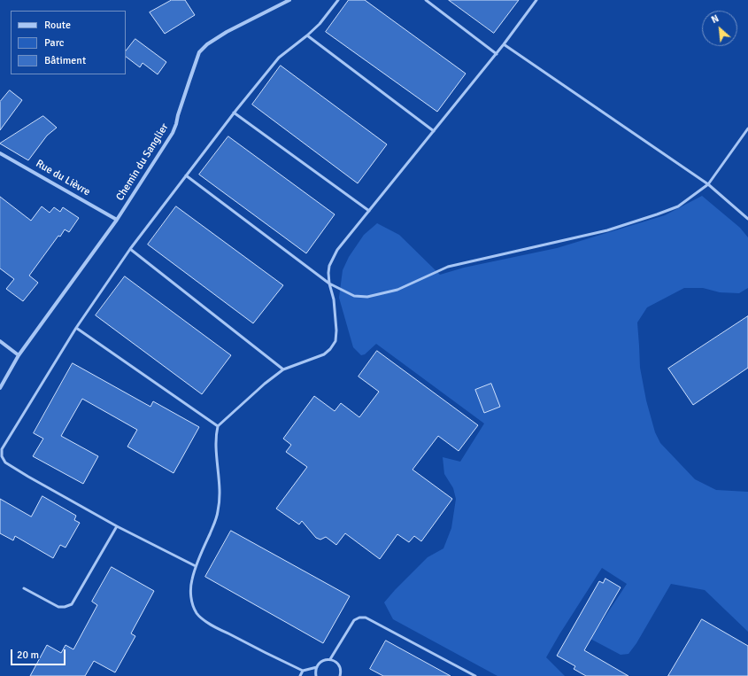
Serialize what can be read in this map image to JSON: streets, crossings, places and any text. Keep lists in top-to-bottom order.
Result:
{
  "streets": {
    "street": ["Chemin du Sanglier", "Rue du Lièvre"]
  },
  "crossings": [
    ["Chemin du Sanglier", "Rue du Lièvre"]
  ],
  "legend": ["Route", "Parc", "Bâtiment"],
  "scale_bar": "20 m",
  "north": "top left"
}
